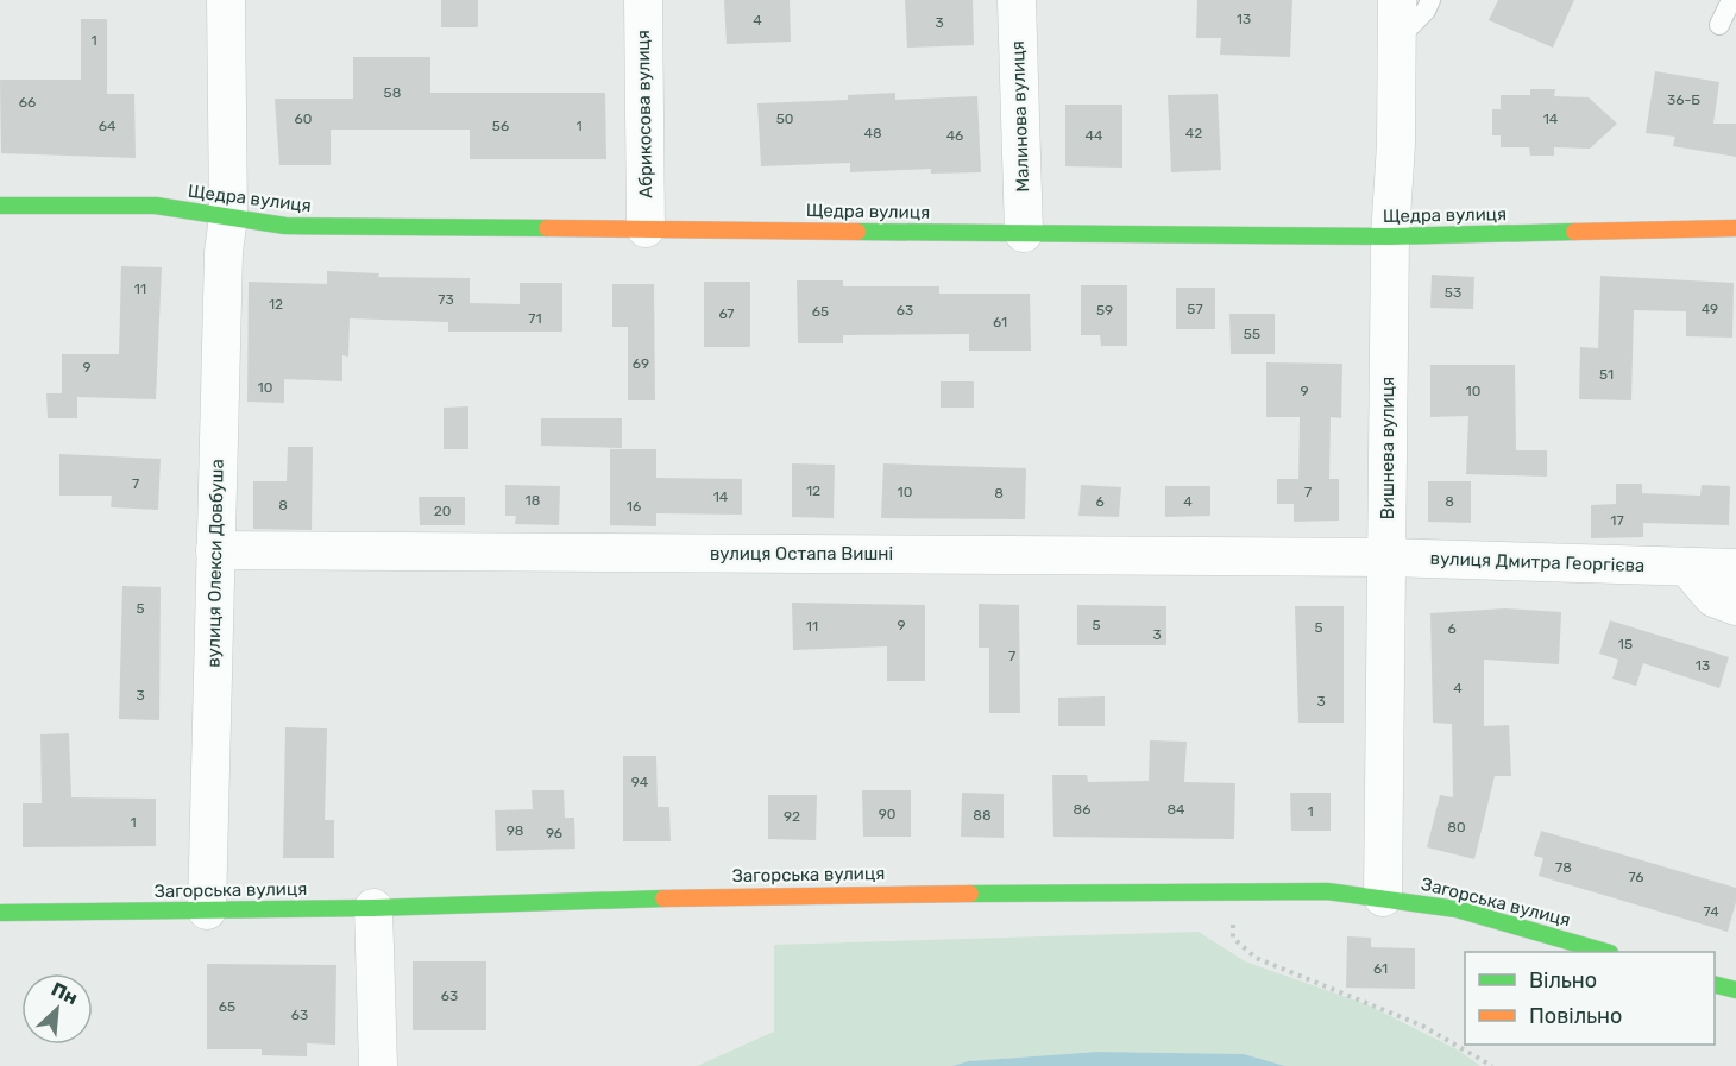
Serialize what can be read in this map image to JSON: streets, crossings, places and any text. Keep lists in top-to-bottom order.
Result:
{
  "streets": {
    "street": [
      "Абрикосова вулиця",
      "Малинова вулиця",
      "Щедра вулиця",
      "Вишнева вулиця",
      "вулиця Остапа Вишні",
      "вулиця Дмитра Георгієва",
      "вулиця Олекси Довбуша",
      "Загорська вулиця"
    ]
  },
  "crossings": [
    ["Абрикосова вулиця", "Щедра вулиця"],
    ["Малинова вулиця", "Щедра вулиця"],
    ["Щедра вулиця", "Вишнева вулиця"],
    ["Щедра вулиця", "вулиця Олекси Довбуша"],
    ["Вишнева вулиця", "вулиця Остапа Вишні"],
    ["Вишнева вулиця", "вулиця Дмитра Георгієва"],
    ["Вишнева вулиця", "Загорська вулиця"],
    ["вулиця Остапа Вишні", "вулиця Дмитра Георгієва"],
    ["вулиця Остапа Вишні", "вулиця Олекси Довбуша"],
    ["вулиця Олекси Довбуша", "Загорська вулиця"]
  ],
  "house_numbers": [
    "13",
    "4",
    "3",
    "1",
    "58",
    "36-Б",
    "66",
    "60",
    "50",
    "14",
    "64",
    "56",
    "1",
    "48",
    "42",
    "46",
    "44",
    "11",
    "53",
    "73",
    "12",
    "57",
    "49",
    "63",
    "59",
    "65",
    "67",
    "71",
    "61",
    "55",
    "69",
    "9",
    "51",
    "10",
    "9",
    "10",
    "7",
    "12",
    "10",
    "7",
    "8",
    "14",
    "18",
    "6",
    "4",
    "8",
    "8",
    "16",
    "20",
    "17",
    "5",
    "9",
    "5",
    "11",
    "5",
    "6",
    "3",
    "15",
    "7",
    "13",
    "4",
    "3",
    "3",
    "94",
    "86",
    "84",
    "1",
    "90",
    "88",
    "92",
    "1",
    "80",
    "98",
    "96",
    "78",
    "76",
    "74",
    "61",
    "63",
    "65",
    "63"
  ],
  "legend": ["Вільно", "Повільно"],
  "north": "top right"
}
